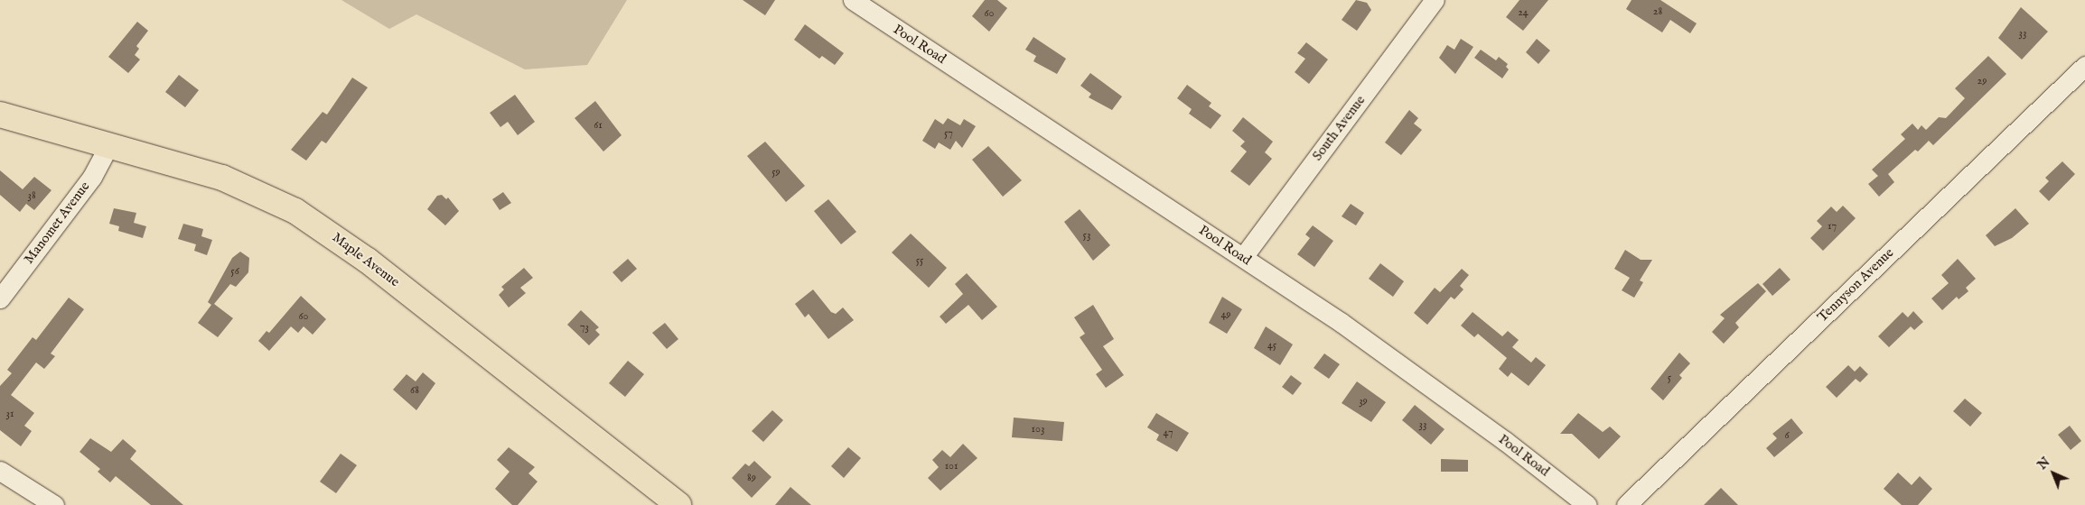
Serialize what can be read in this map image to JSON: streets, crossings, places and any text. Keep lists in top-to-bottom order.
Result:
{
  "streets": {
    "main road": ["Maple Avenue"],
    "street": [
      "Pool Road",
      "South Avenue",
      "Manomet Avenue",
      "Tennyson Avenue"
    ]
  },
  "crossings": [
    ["Pool Road", "South Avenue"],
    ["Manomet Avenue", "Maple Avenue"]
  ],
  "house_numbers": [
    "28",
    "24",
    "60",
    "33",
    "29",
    "61",
    "57",
    "59",
    "38",
    "17",
    "53",
    "55",
    "56",
    "49",
    "60",
    "73",
    "45",
    "5",
    "68",
    "39",
    "31",
    "33",
    "103",
    "47",
    "6",
    "101",
    "89"
  ],
  "north": "top left"
}
